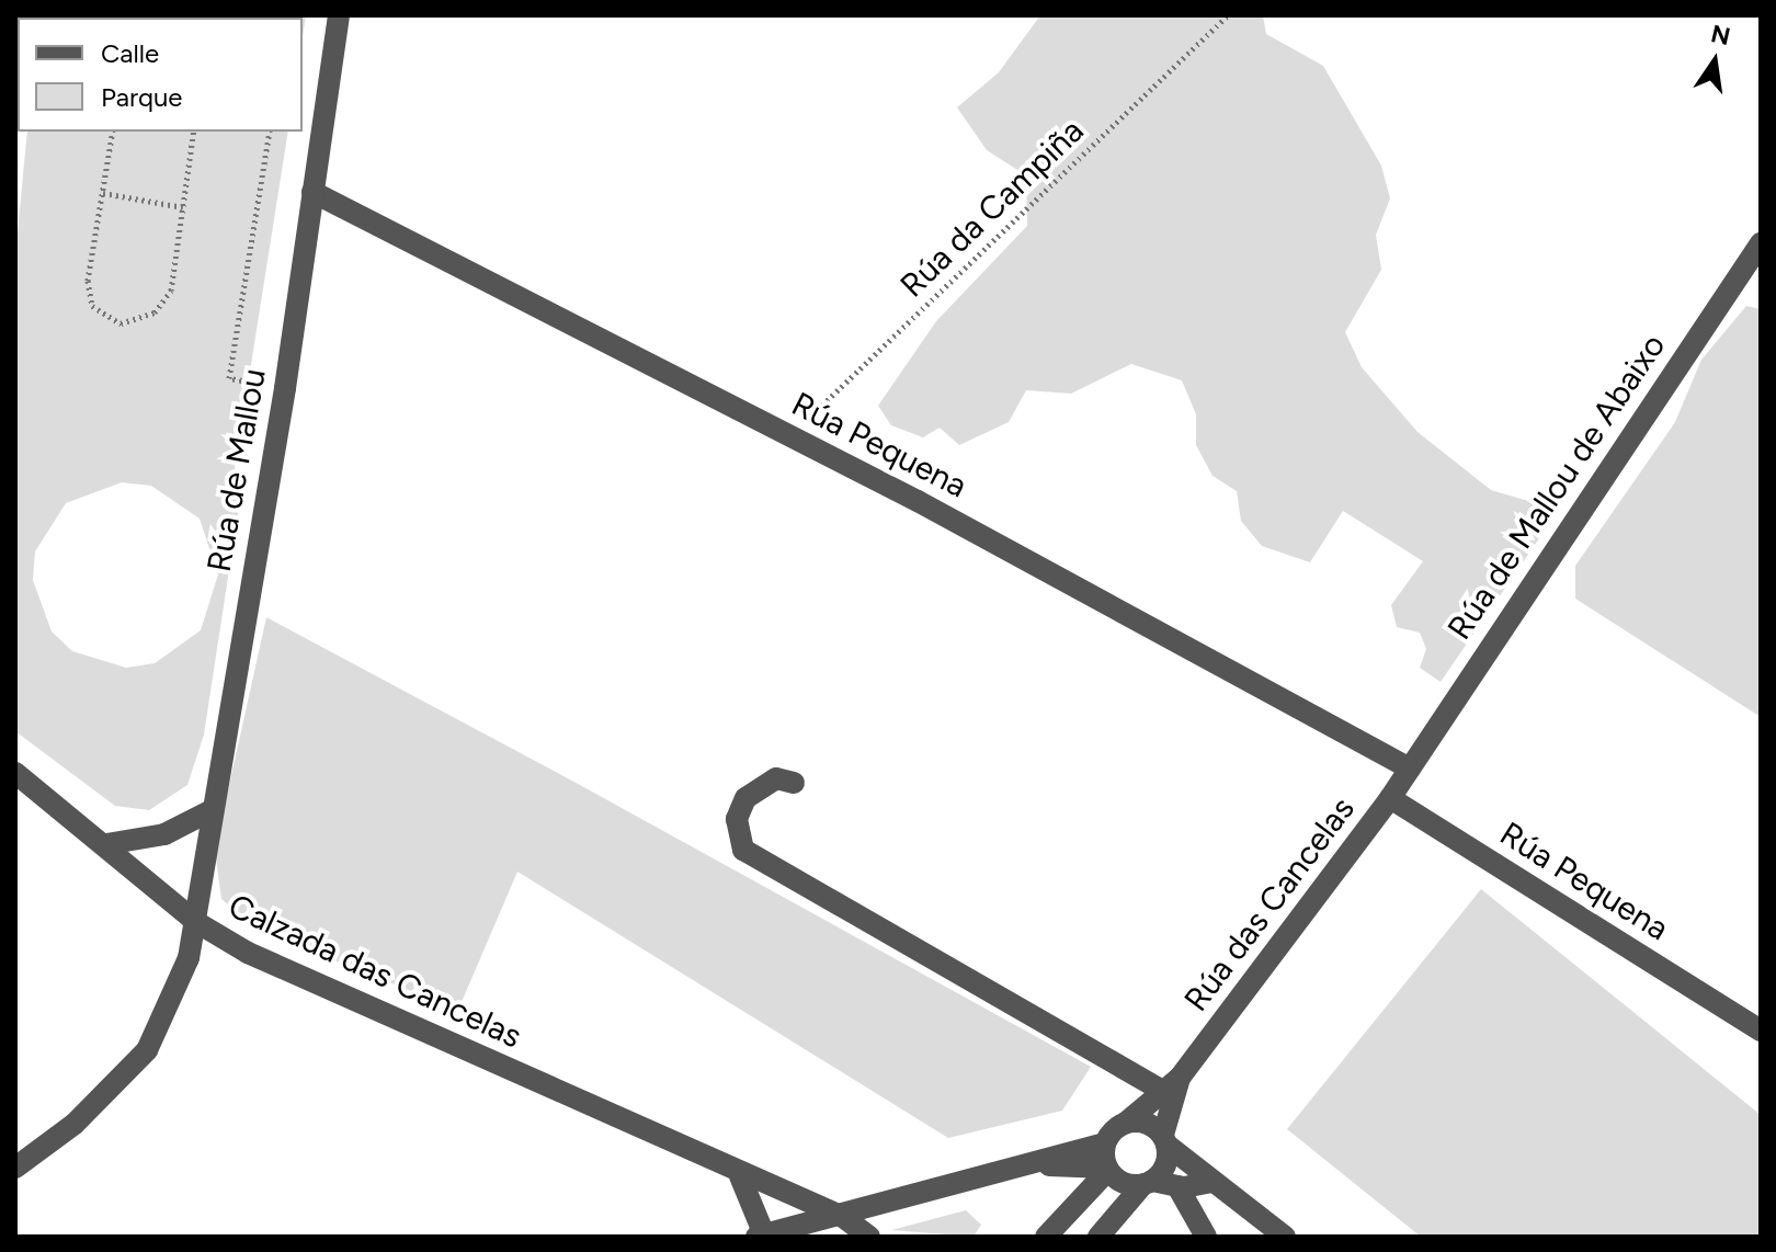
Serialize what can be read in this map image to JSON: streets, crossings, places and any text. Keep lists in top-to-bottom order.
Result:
{
  "streets": {
    "street": [
      "Rúa Pequena",
      "Rúa de Mallou",
      "Rúa de Mallou de Abaixo",
      "Rúa das Cancelas",
      "Calzada das Cancelas"
    ],
    "path": ["Rúa da Campiña"]
  },
  "crossings": [
    ["Rúa da Campiña", "Rúa Pequena"],
    ["Rúa Pequena", "Rúa de Mallou"],
    ["Rúa Pequena", "Rúa de Mallou de Abaixo"],
    ["Rúa Pequena", "Rúa das Cancelas"],
    ["Rúa de Mallou", "Calzada das Cancelas"],
    ["Rúa de Mallou de Abaixo", "Rúa das Cancelas"]
  ],
  "legend": ["Calle", "Parque"],
  "north": "top"
}
